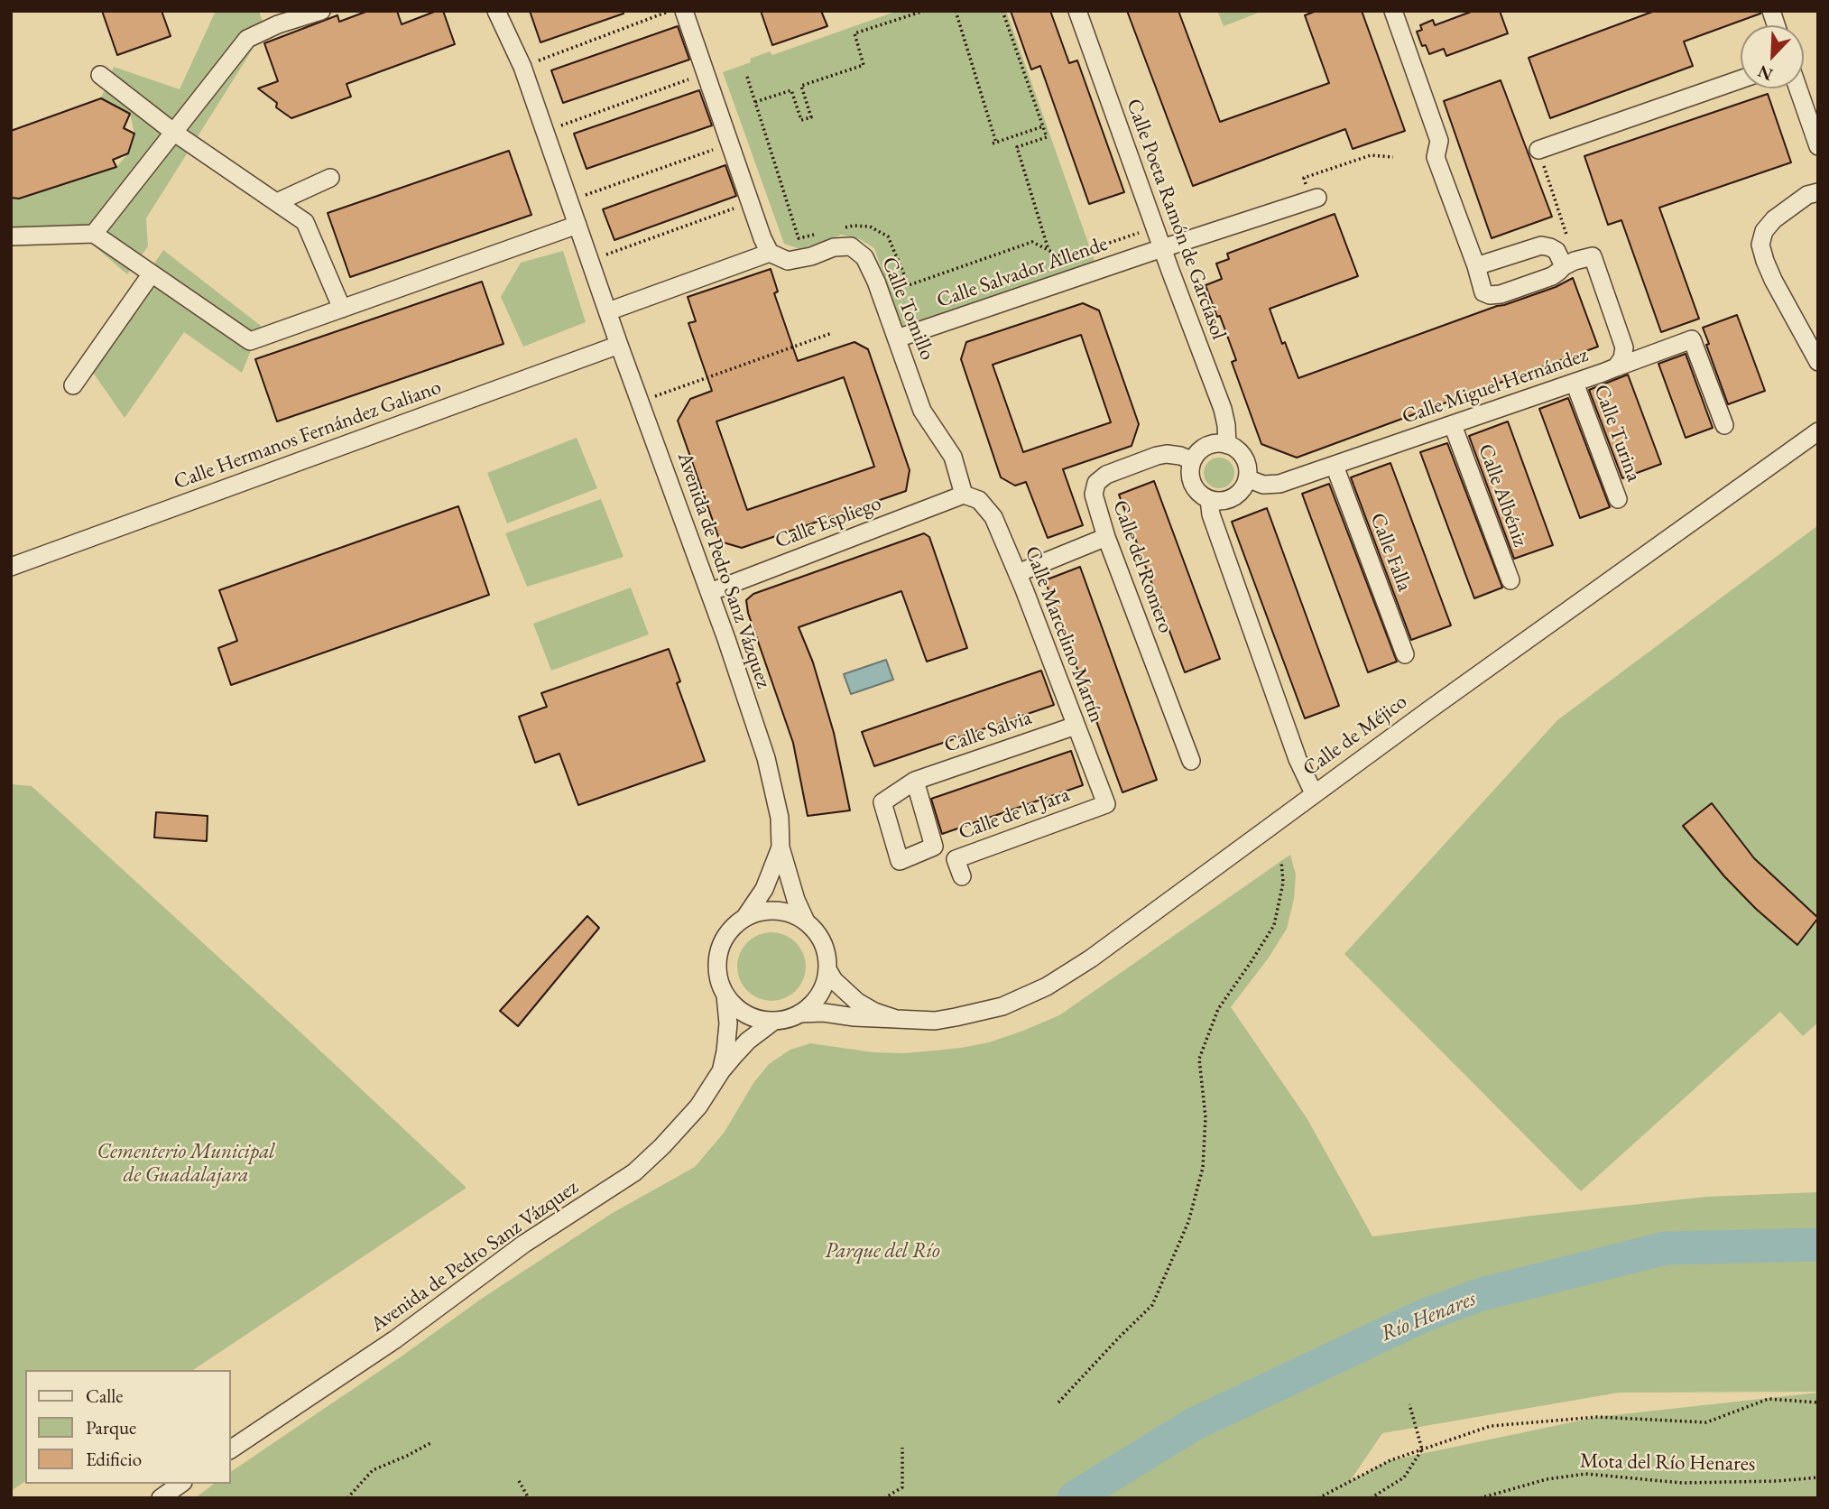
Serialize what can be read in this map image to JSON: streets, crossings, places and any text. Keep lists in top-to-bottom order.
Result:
{
  "streets": {
    "street": [
      "Calle Poeta Ramón de Garcíasol",
      "Calle Salvador Allende",
      "Calle Tomillo",
      "Calle Miguel Hernández",
      "Calle Turina",
      "Calle Hermanos Fernández Galiano",
      "Calle Albéniz",
      "Calle Espliego",
      "Calle Falla",
      "Calle del Romero",
      "Avenida de Pedro Sanz Vázquez",
      "Calle Marcelino Martín",
      "Calle Salvia",
      "Calle de Méjico",
      "Calle de la Jara"
    ],
    "path": ["Mota del Río Henares"]
  },
  "crossings": [
    ["Calle Poeta Ramón de Garcíasol", "Calle Salvador Allende"],
    ["Calle Poeta Ramón de Garcíasol", "Calle Miguel Hernández"],
    ["Calle Poeta Ramón de Garcíasol", "Calle del Romero"],
    ["Calle Salvador Allende", "Calle Tomillo"],
    ["Calle Tomillo", "Calle Espliego"],
    ["Calle Tomillo", "Calle Marcelino Martín"],
    ["Calle Miguel Hernández", "Calle Turina"],
    ["Calle Miguel Hernández", "Calle Albéniz"],
    ["Calle Miguel Hernández", "Calle Falla"],
    ["Calle Miguel Hernández", "Calle del Romero"],
    ["Calle Hermanos Fernández Galiano", "Avenida de Pedro Sanz Vázquez"],
    ["Calle Espliego", "Avenida de Pedro Sanz Vázquez"],
    ["Calle Espliego", "Calle Marcelino Martín"],
    ["Avenida de Pedro Sanz Vázquez", "Calle de Méjico"],
    ["Calle Marcelino Martín", "Calle Salvia"],
    ["Calle Marcelino Martín", "Calle de la Jara"]
  ],
  "water": ["Río Henares"],
  "parks": ["Cementerio Municipal de Guadalajara", "Parque del Río"],
  "legend": ["Calle", "Parque", "Edificio"],
  "north": "bottom left"
}
